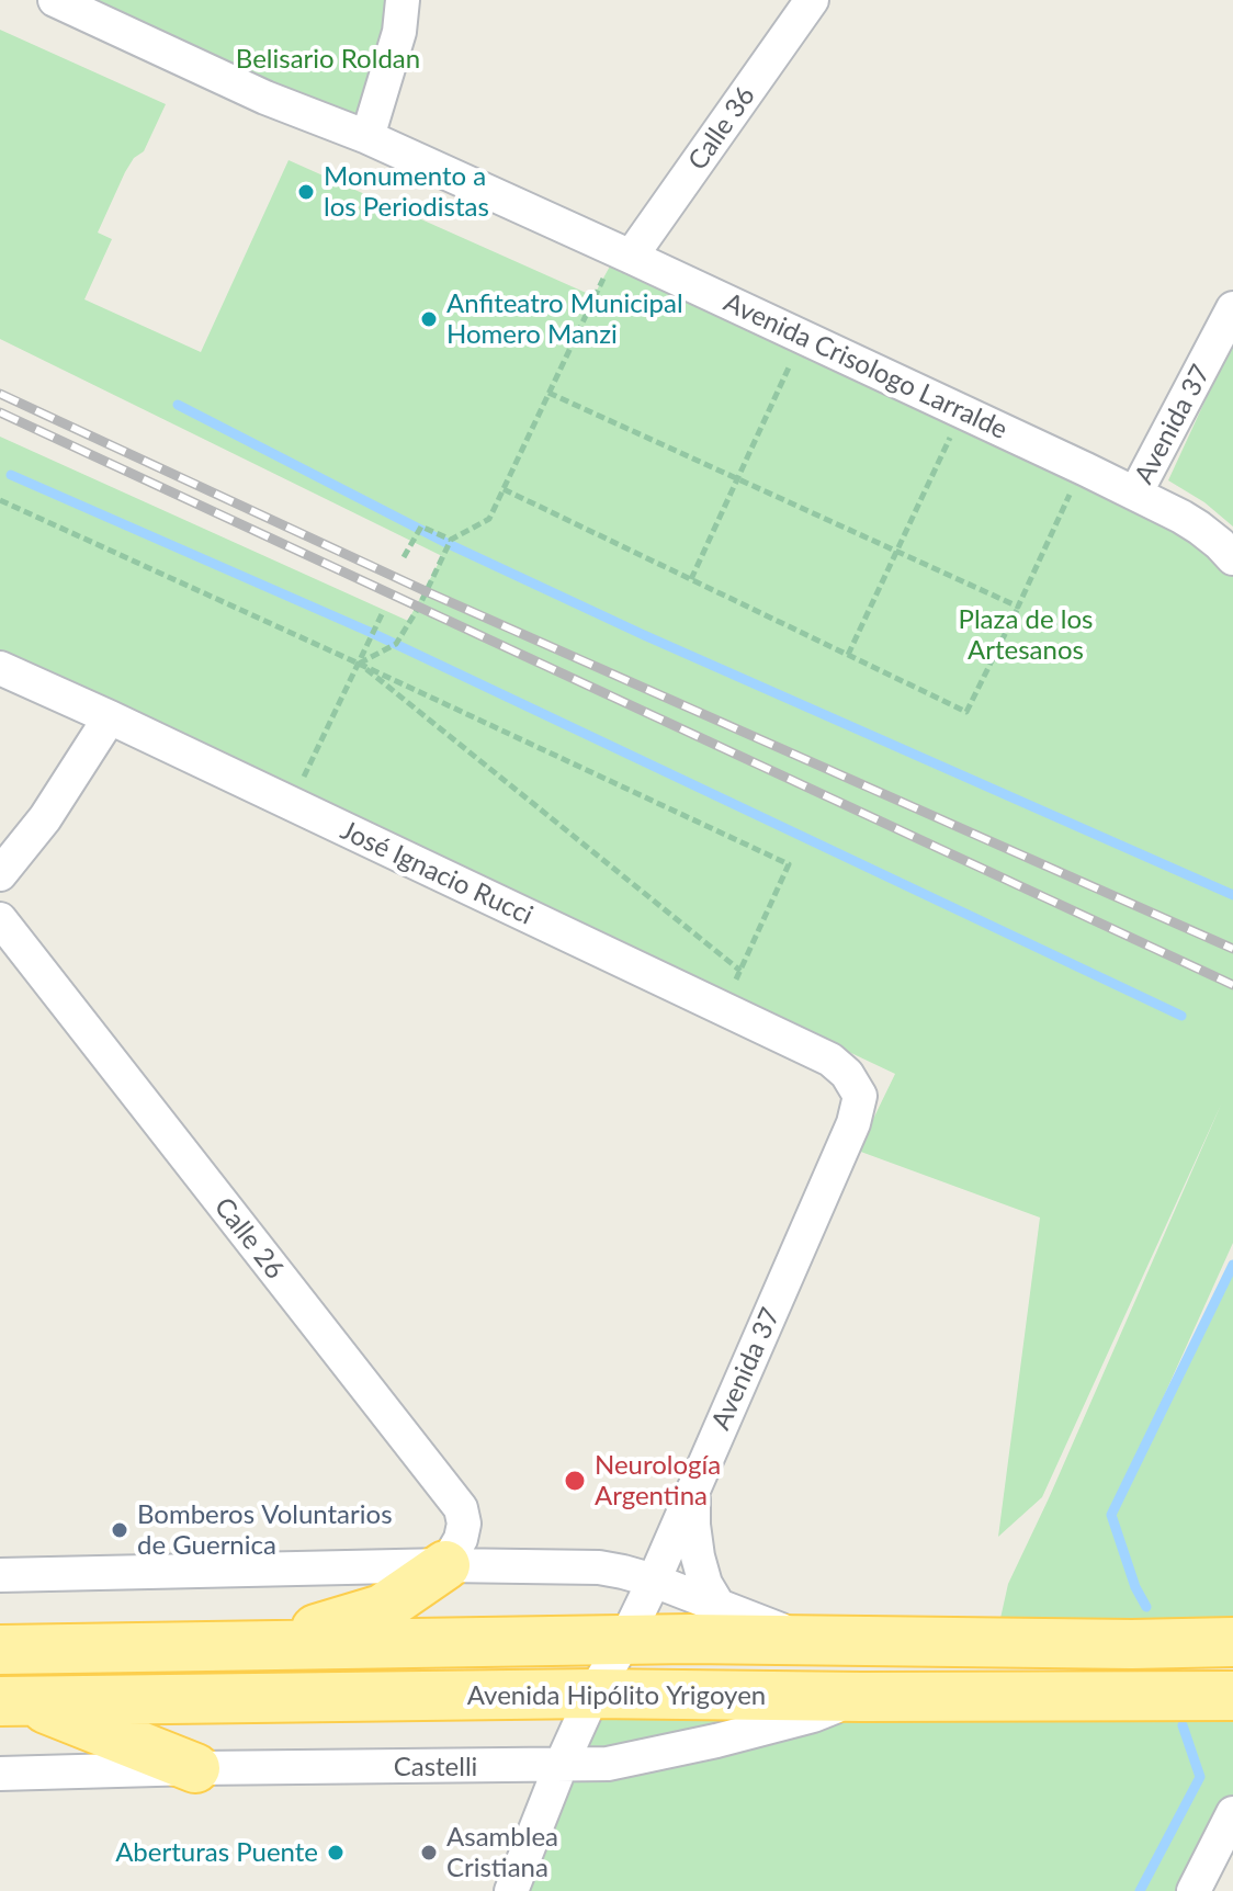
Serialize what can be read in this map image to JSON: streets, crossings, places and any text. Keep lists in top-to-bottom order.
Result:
{
  "streets": {
    "main road": ["Avenida Hipólito Yrigoyen"],
    "street": [
      "Calle 36",
      "Avenida Crisologo Larralde",
      "Avenida 37",
      "José Ignacio Rucci",
      "Calle 26",
      "Castelli"
    ]
  },
  "crossings": [
    ["Calle 36", "Avenida Crisologo Larralde"],
    ["Avenida Crisologo Larralde", "Avenida 37"],
    ["Avenida 37", "José Ignacio Rucci"],
    ["Avenida 37", "Avenida Hipólito Yrigoyen"],
    ["Avenida 37", "Castelli"],
    ["Calle 26", "Avenida Hipólito Yrigoyen"],
    ["Avenida Hipólito Yrigoyen", "Castelli"]
  ],
  "parks": ["Belisario Roldan", "Plaza de los Artesanos"],
  "places": [
    "Monumento a los Periodistas",
    "Anfiteatro Municipal Homero Manzi",
    "Neurología Argentina",
    "Bomberos Voluntarios de Guernica",
    "Aberturas Puente",
    "Asamblea Cristiana"
  ]
}
